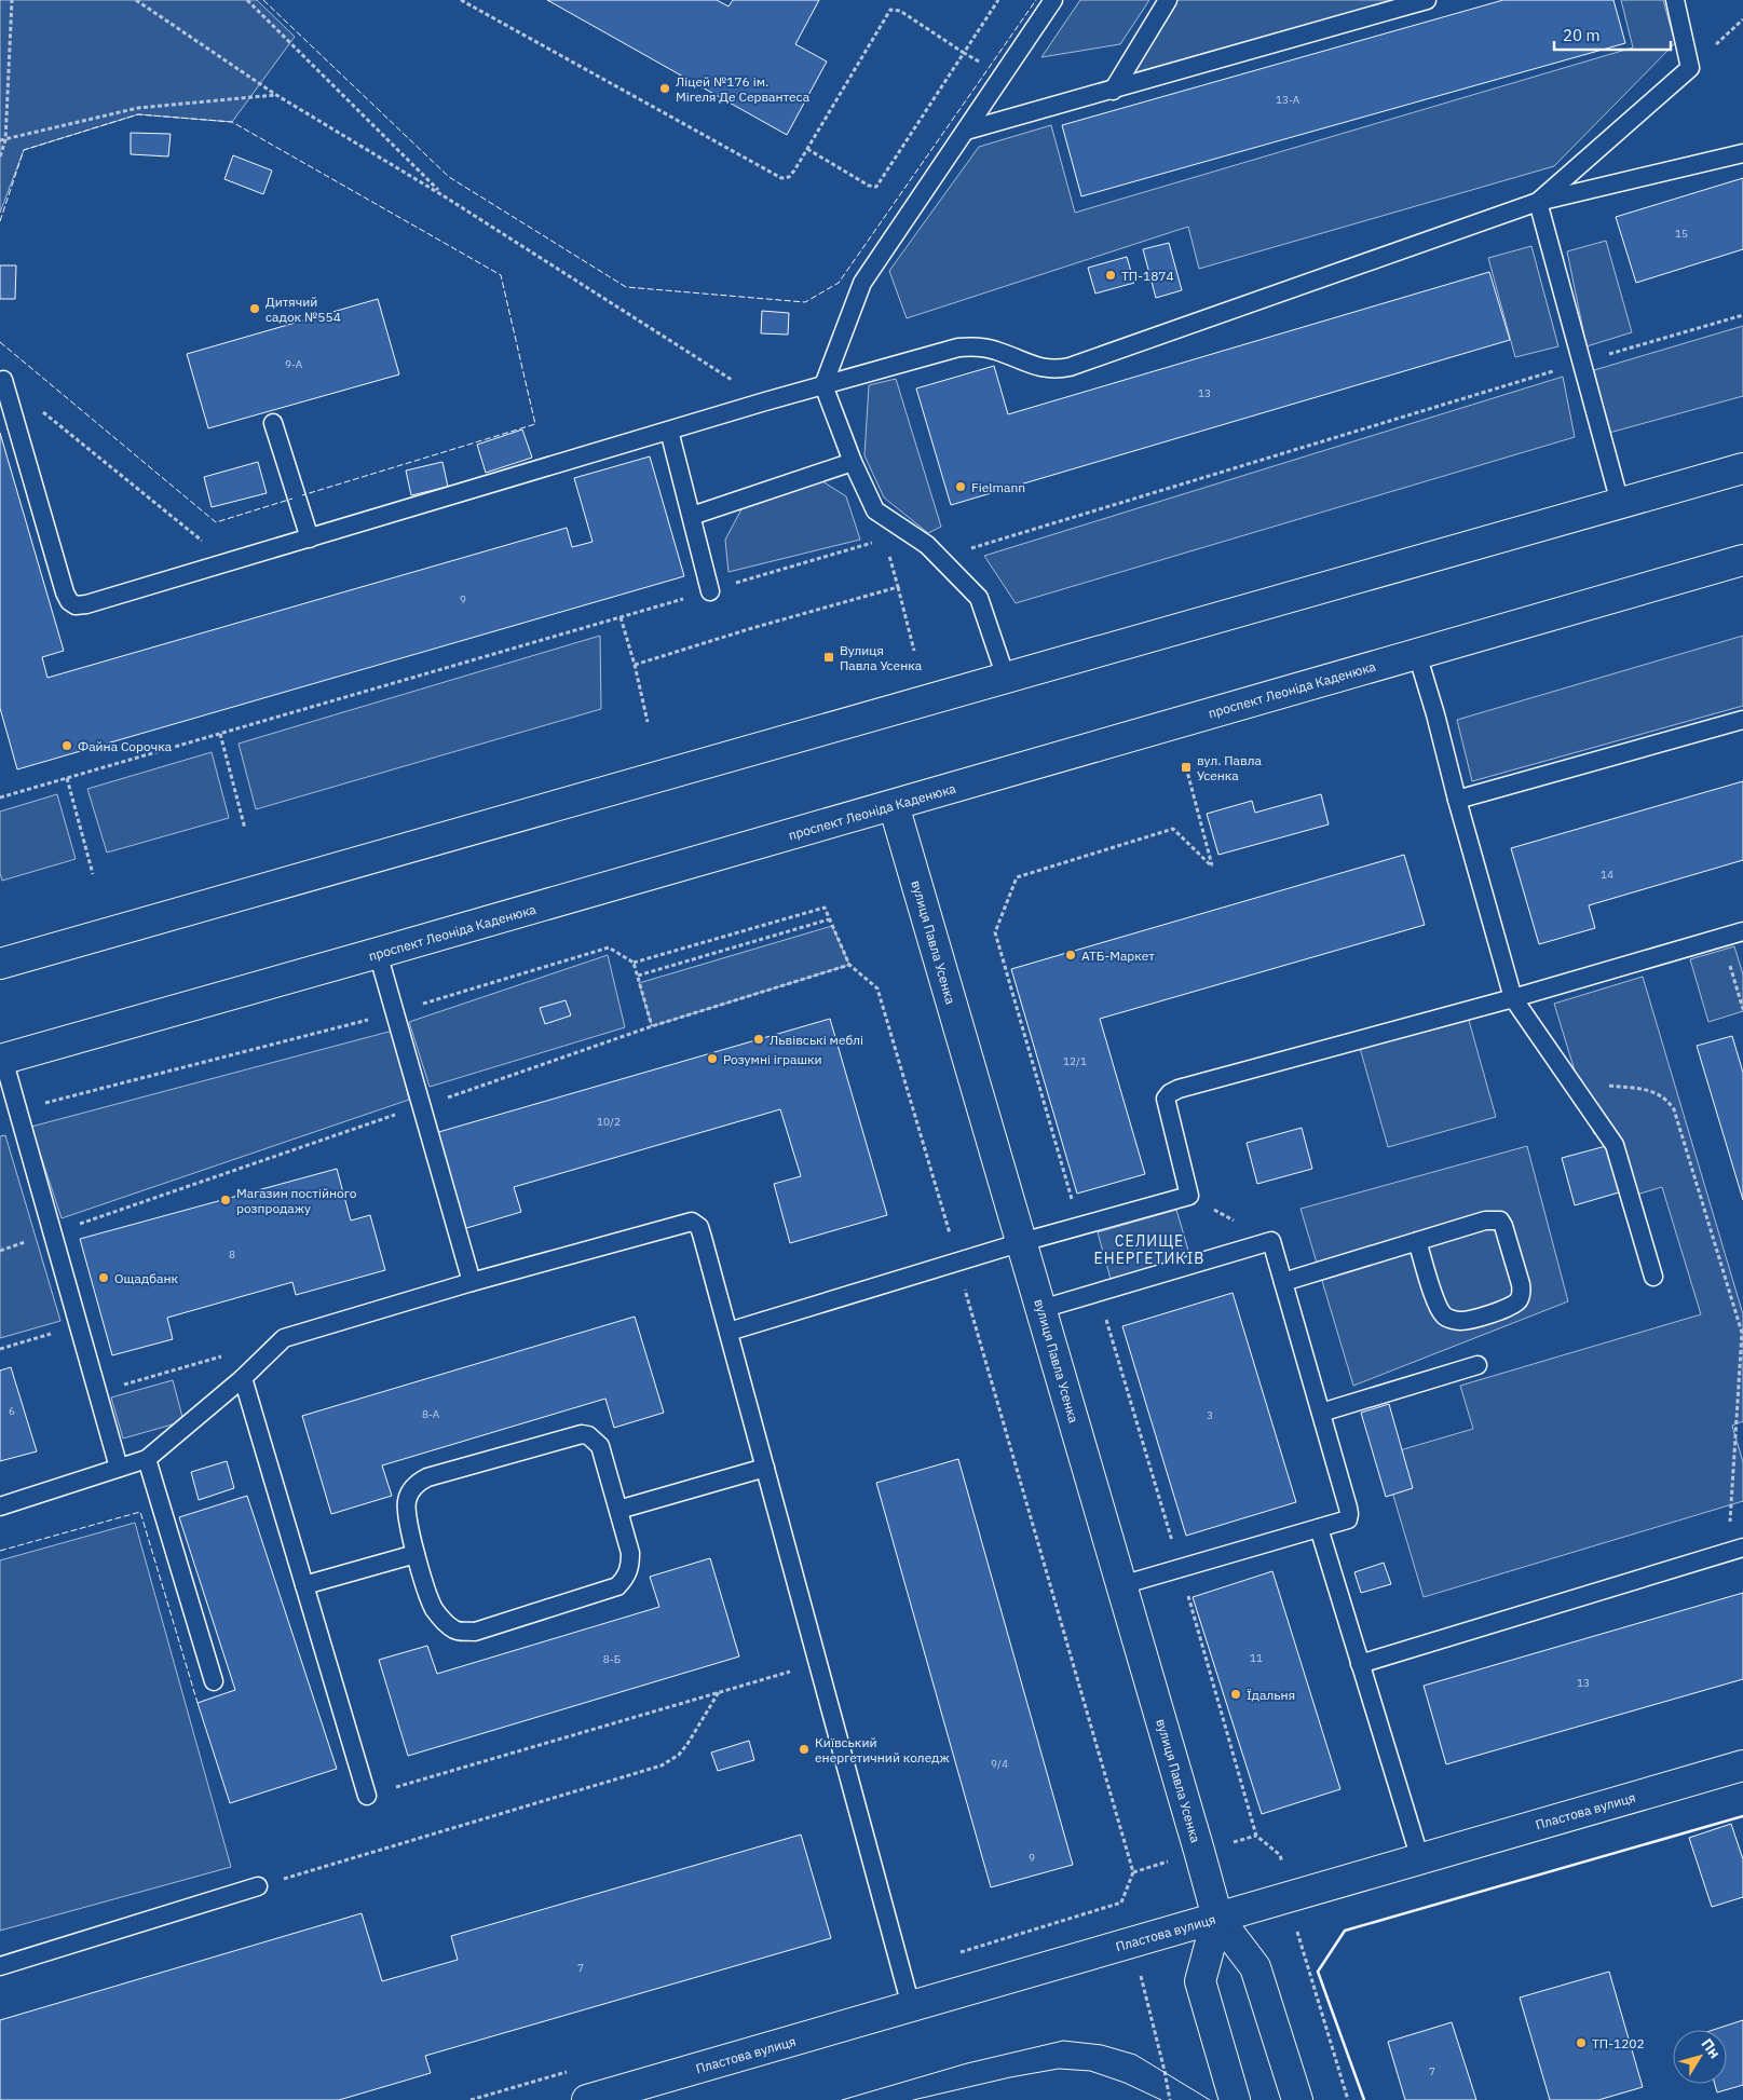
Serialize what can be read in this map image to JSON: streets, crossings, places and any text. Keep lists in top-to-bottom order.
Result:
{
  "streets": {
    "main road": ["проспект Леоніда Каденюка", "вулиця Павла Усенка", "Пластова вулиця"]
  },
  "crossings": [
    ["проспект Леоніда Каденюка", "вулиця Павла Усенка"],
    ["вулиця Павла Усенка", "Пластова вулиця"]
  ],
  "districts": ["СЕЛИЩЕ ЕНЕРГЕТИКІВ"],
  "places": {
    "other": [
      "Ліцей №176 ім. Мігеля Де Сервантеса",
      "ТП-1874",
      "Дитячий садок №554",
      "Fielmann",
      "Файна Сорочка",
      "АТБ-Маркет",
      "Львівські меблі",
      "Розумні іграшки",
      "Магазин постійного розпродажу",
      "Ощадбанк",
      "Їдальня",
      "Київський енергетичний коледж",
      "ТП-1202"
    ],
    "transit": ["Вулиця Павла Усенка", "вул. Павла Усенка"]
  },
  "house_numbers": [
    "13-А",
    "15",
    "9-А",
    "13",
    "9",
    "14",
    "12/1",
    "10/2",
    "8",
    "6",
    "8-А",
    "3",
    "11",
    "8-Б",
    "13",
    "9/4",
    "9",
    "7",
    "7"
  ],
  "scale_bar": "20 m",
  "north": "top right"
}
